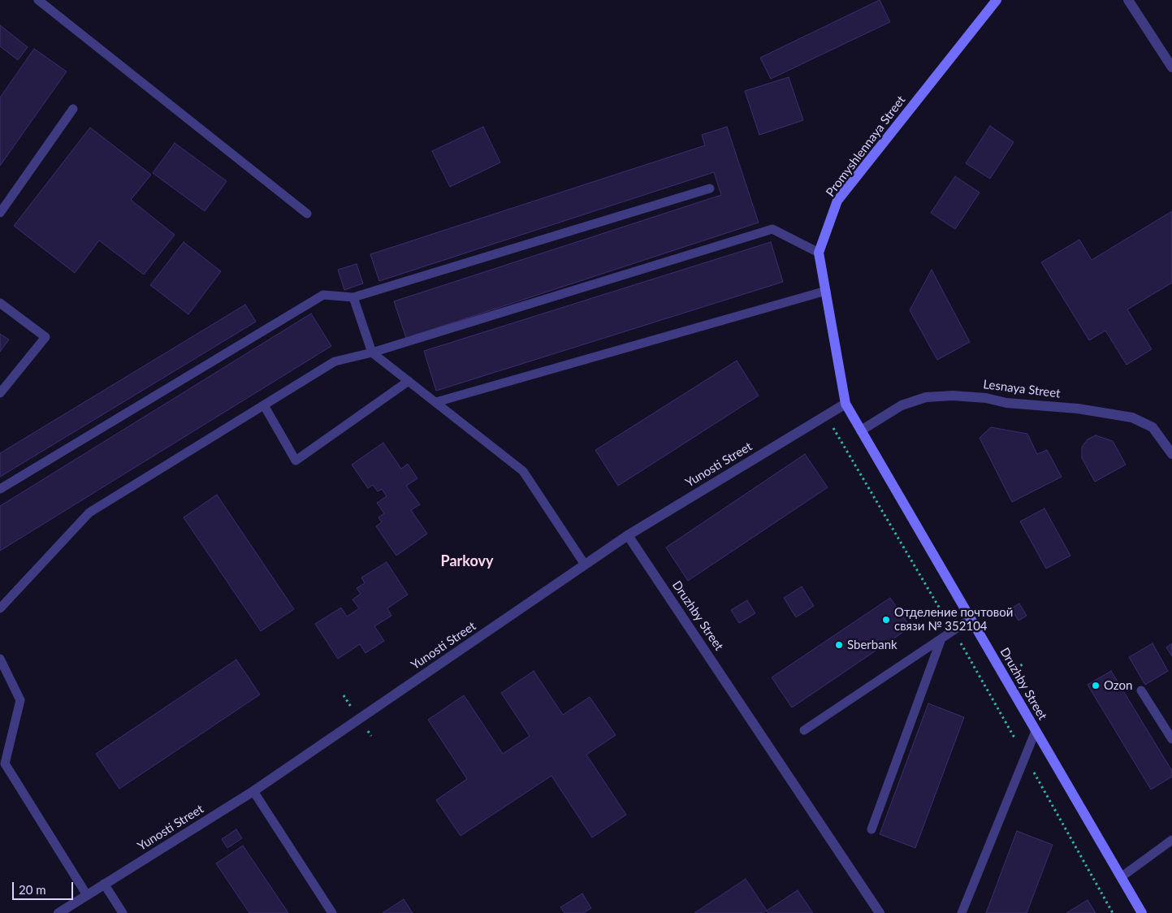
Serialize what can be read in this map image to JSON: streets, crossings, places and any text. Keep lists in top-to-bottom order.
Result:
{
  "streets": {
    "main road": ["Promyshlennaya Street", "Druzhby Street"],
    "street": ["Lesnaya Street", "Yunosti Street"]
  },
  "crossings": [
    ["Lesnaya Street", "Druzhby Street"],
    ["Yunosti Street", "Druzhby Street"]
  ],
  "districts": ["Parkovy"],
  "places": ["Отделение почтовой связи № 352104", "Sberbank", "Ozon"],
  "scale_bar": "20 m"
}
